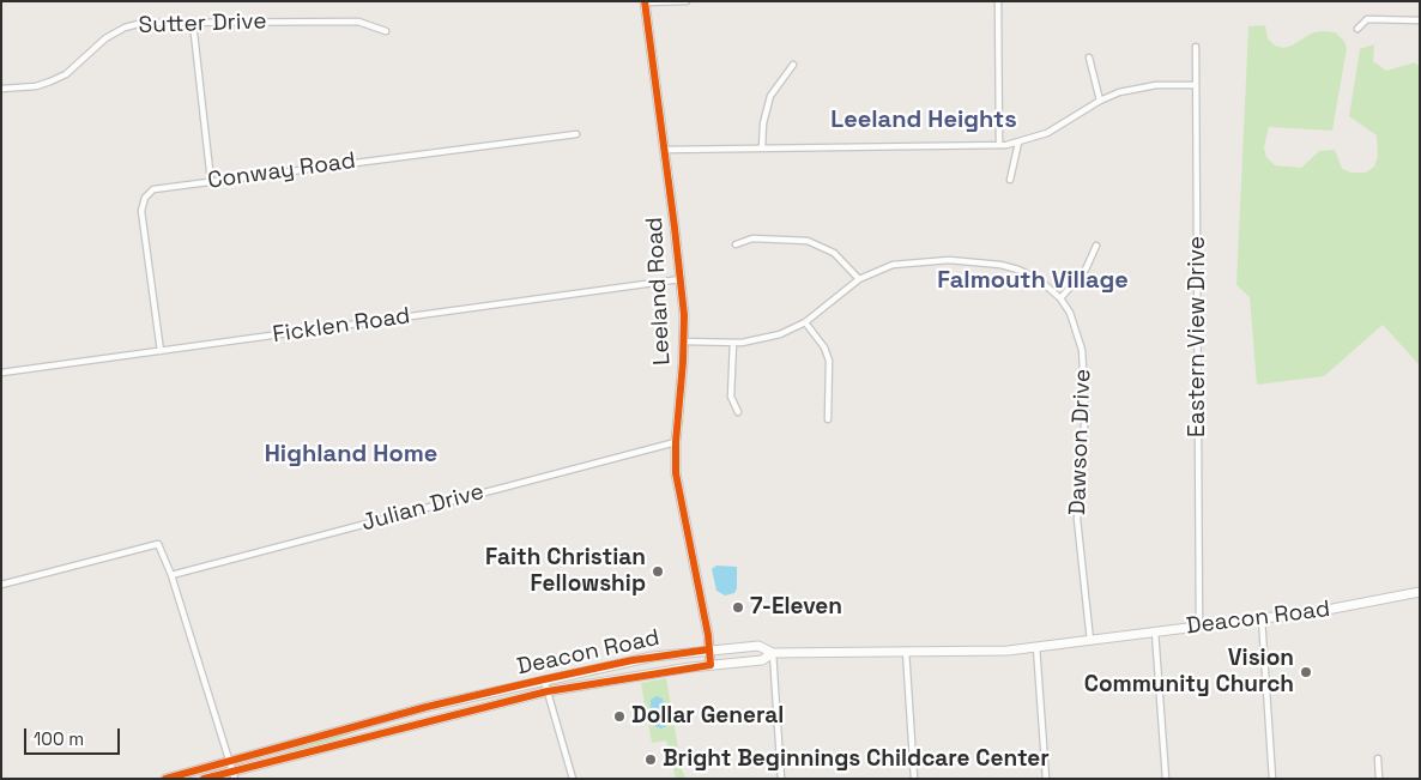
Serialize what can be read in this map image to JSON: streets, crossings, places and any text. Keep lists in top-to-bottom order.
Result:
{
  "streets": {
    "main road": ["Leeland Road", "Deacon Road"],
    "street": [
      "Sutter Drive",
      "Conway Road",
      "Ficklen Road",
      "Eastern View Drive",
      "Dawson Drive",
      "Julian Drive"
    ]
  },
  "crossings": [
    ["Conway Road", "Ficklen Road"],
    ["Leeland Road", "Ficklen Road"],
    ["Leeland Road", "Dawson Drive"],
    ["Leeland Road", "Julian Drive"],
    ["Leeland Road", "Deacon Road"],
    ["Eastern View Drive", "Deacon Road"],
    ["Dawson Drive", "Deacon Road"]
  ],
  "districts": ["Leeland Heights", "Falmouth Village", "Highland Home"],
  "places": [
    "Faith Christian Fellowship",
    "7-Eleven",
    "Vision Community Church",
    "Dollar General",
    "Bright Beginnings Childcare Center"
  ],
  "scale_bar": "100 m"
}
